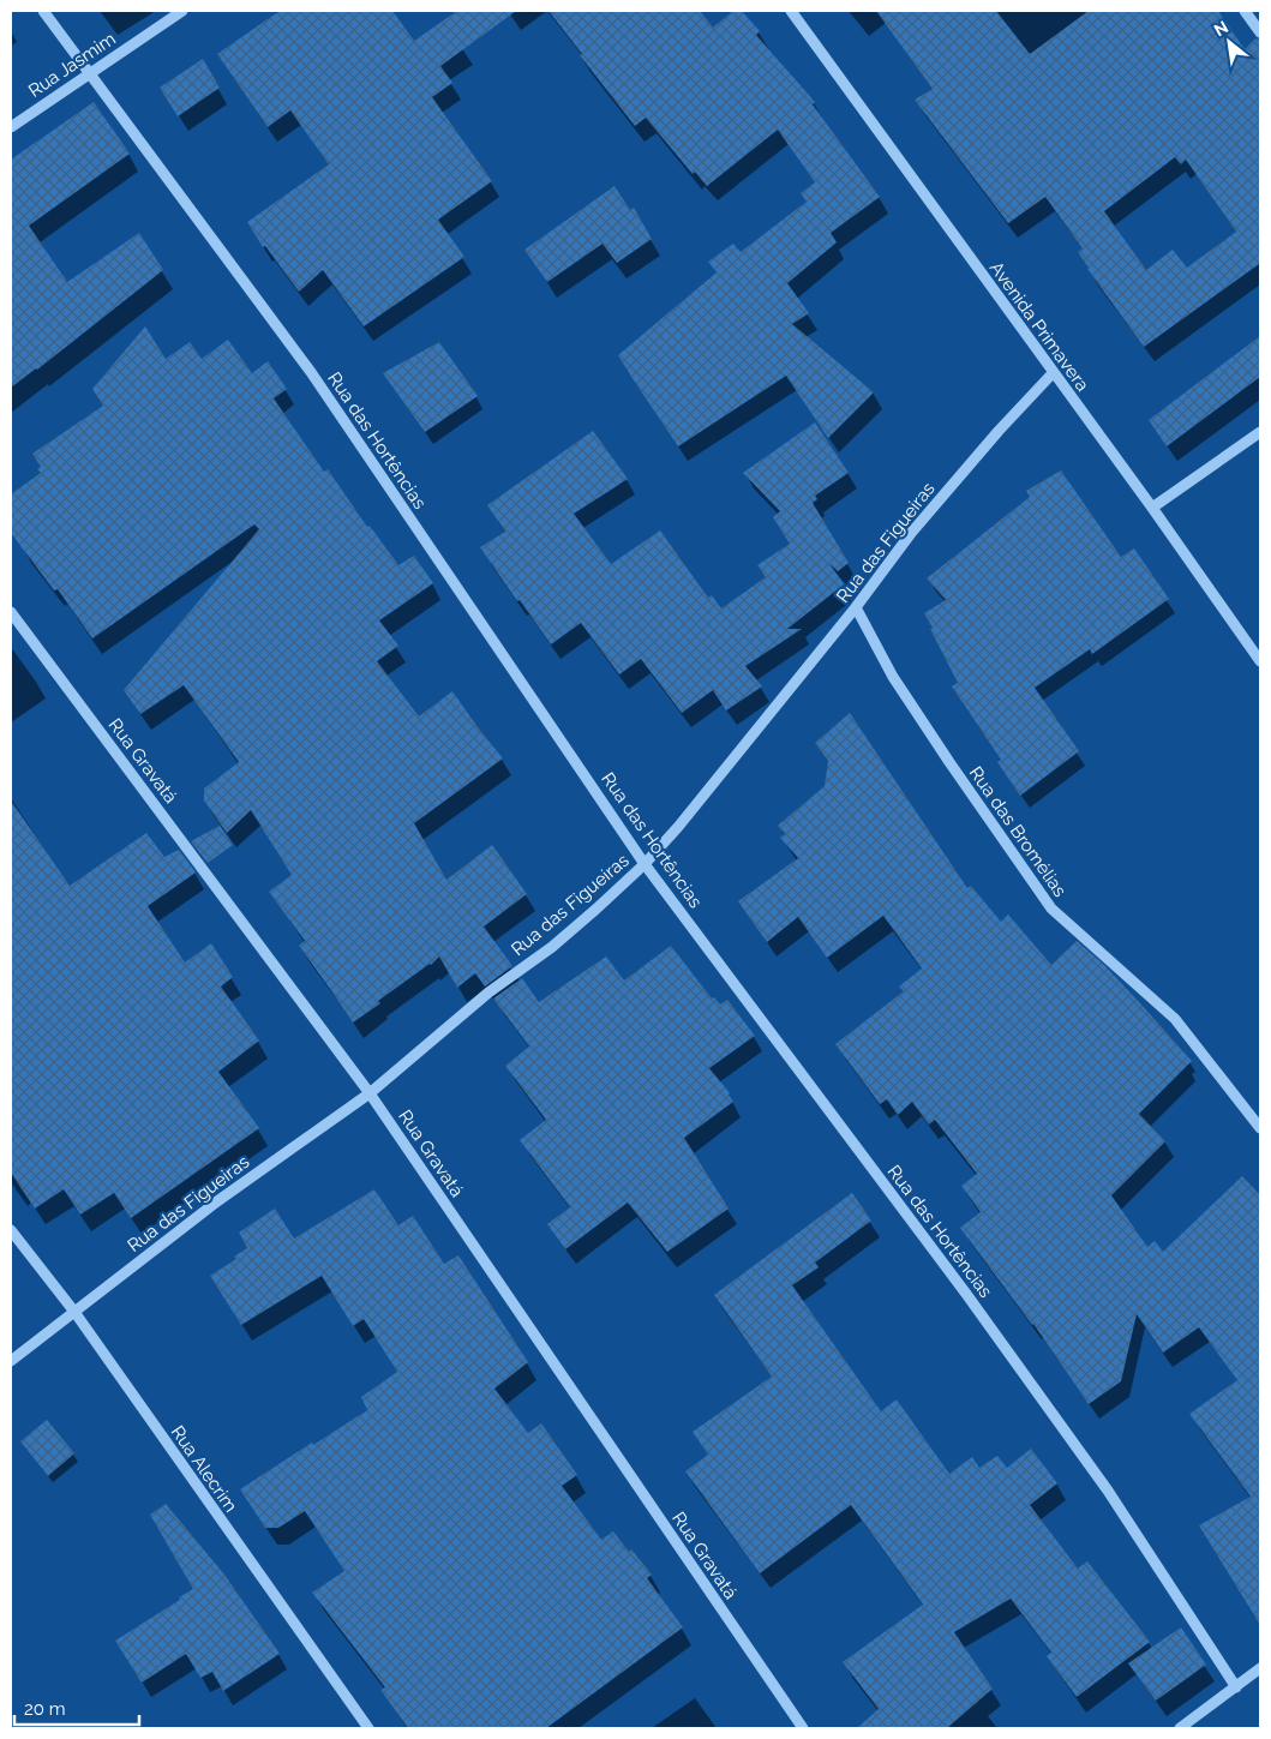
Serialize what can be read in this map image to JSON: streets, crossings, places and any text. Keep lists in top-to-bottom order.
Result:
{
  "streets": {
    "street": [
      "Rua Jasmim",
      "Avenida Primavera",
      "Rua das Hortências",
      "Rua das Figueiras",
      "Rua Gravatá",
      "Rua das Bromélias",
      "Rua Alecrim"
    ]
  },
  "crossings": [
    ["Rua Jasmim", "Rua das Hortências"],
    ["Avenida Primavera", "Rua das Figueiras"],
    ["Rua das Hortências", "Rua das Figueiras"],
    ["Rua das Figueiras", "Rua Gravatá"],
    ["Rua das Figueiras", "Rua das Bromélias"],
    ["Rua das Figueiras", "Rua Alecrim"]
  ],
  "scale_bar": "20 m",
  "north": "top left"
}
